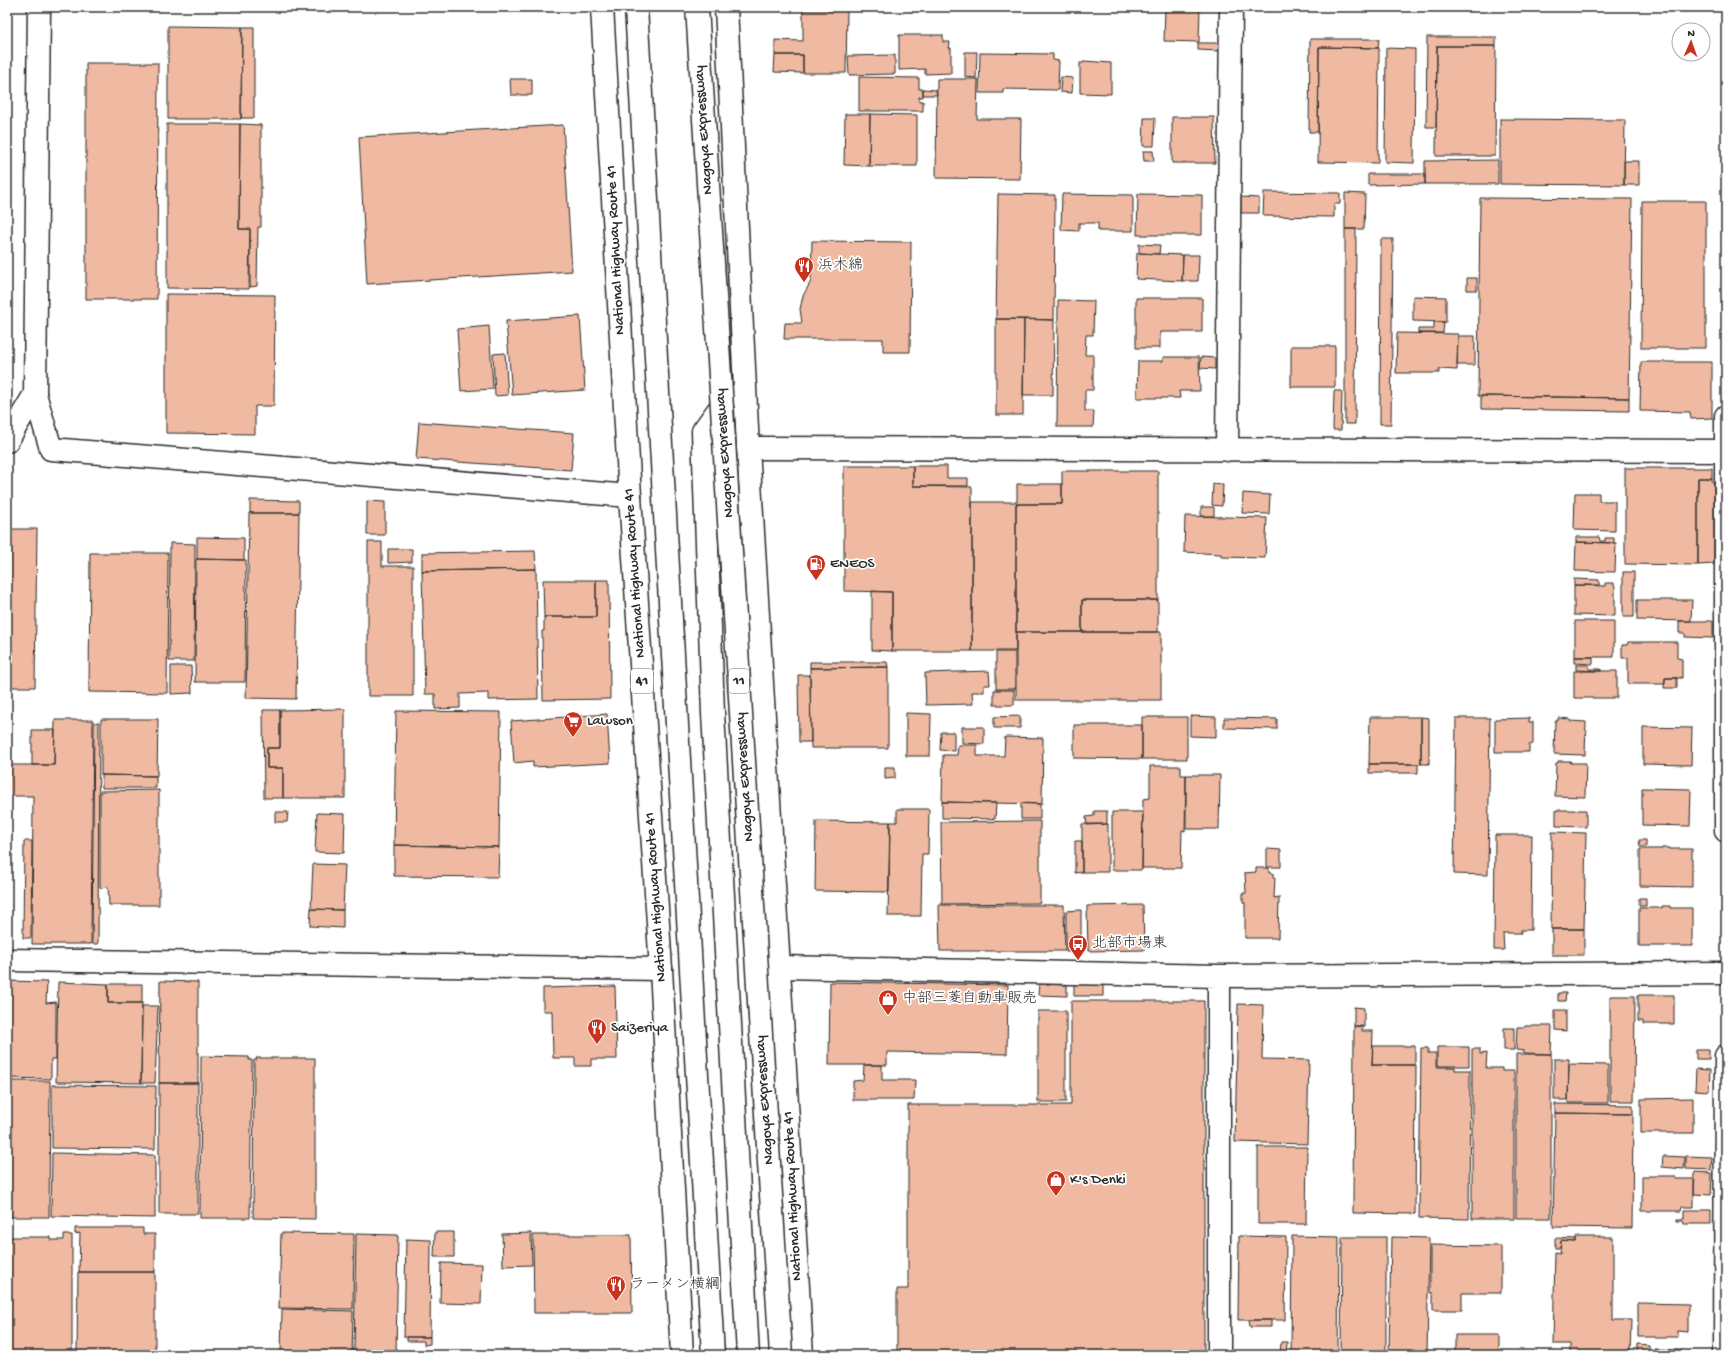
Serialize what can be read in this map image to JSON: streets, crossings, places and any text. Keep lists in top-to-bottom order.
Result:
{
  "streets": {
    "main road": [
      "Nagoya Expressway",
      "National Highway Route 41",
      "41",
      "11"
    ]
  },
  "places": {
    "restaurant": ["浜木綿", "Saizeriya", "ラーメン横綱"],
    "fuel station": ["ENEOS"],
    "supermarket": ["Lawson"],
    "bus stop": ["北部市場東"],
    "shop": ["中部三菱自動車販売", "K's Denki"]
  },
  "north": "top"
}
